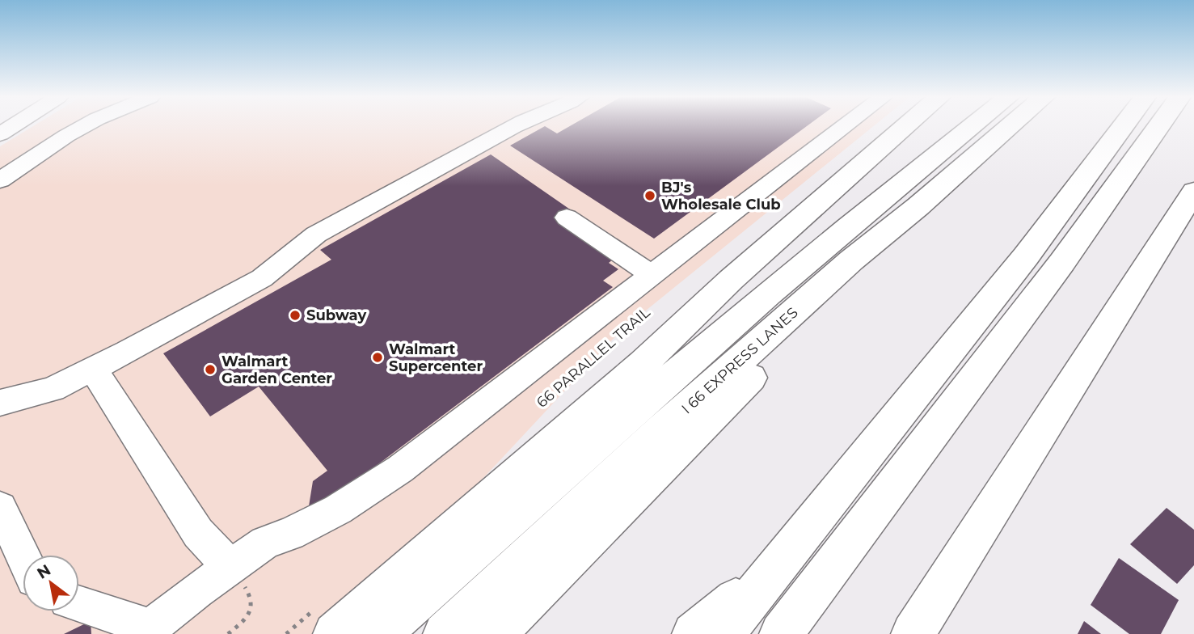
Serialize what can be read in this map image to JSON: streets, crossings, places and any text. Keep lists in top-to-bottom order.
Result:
{
  "streets": {
    "highway": ["I 66 EXPRESS LANES"]
  },
  "places": [
    "BJ's Wholesale Club",
    "Subway",
    "Walmart Supercenter",
    "Walmart Garden Center"
  ],
  "north": "top left"
}
